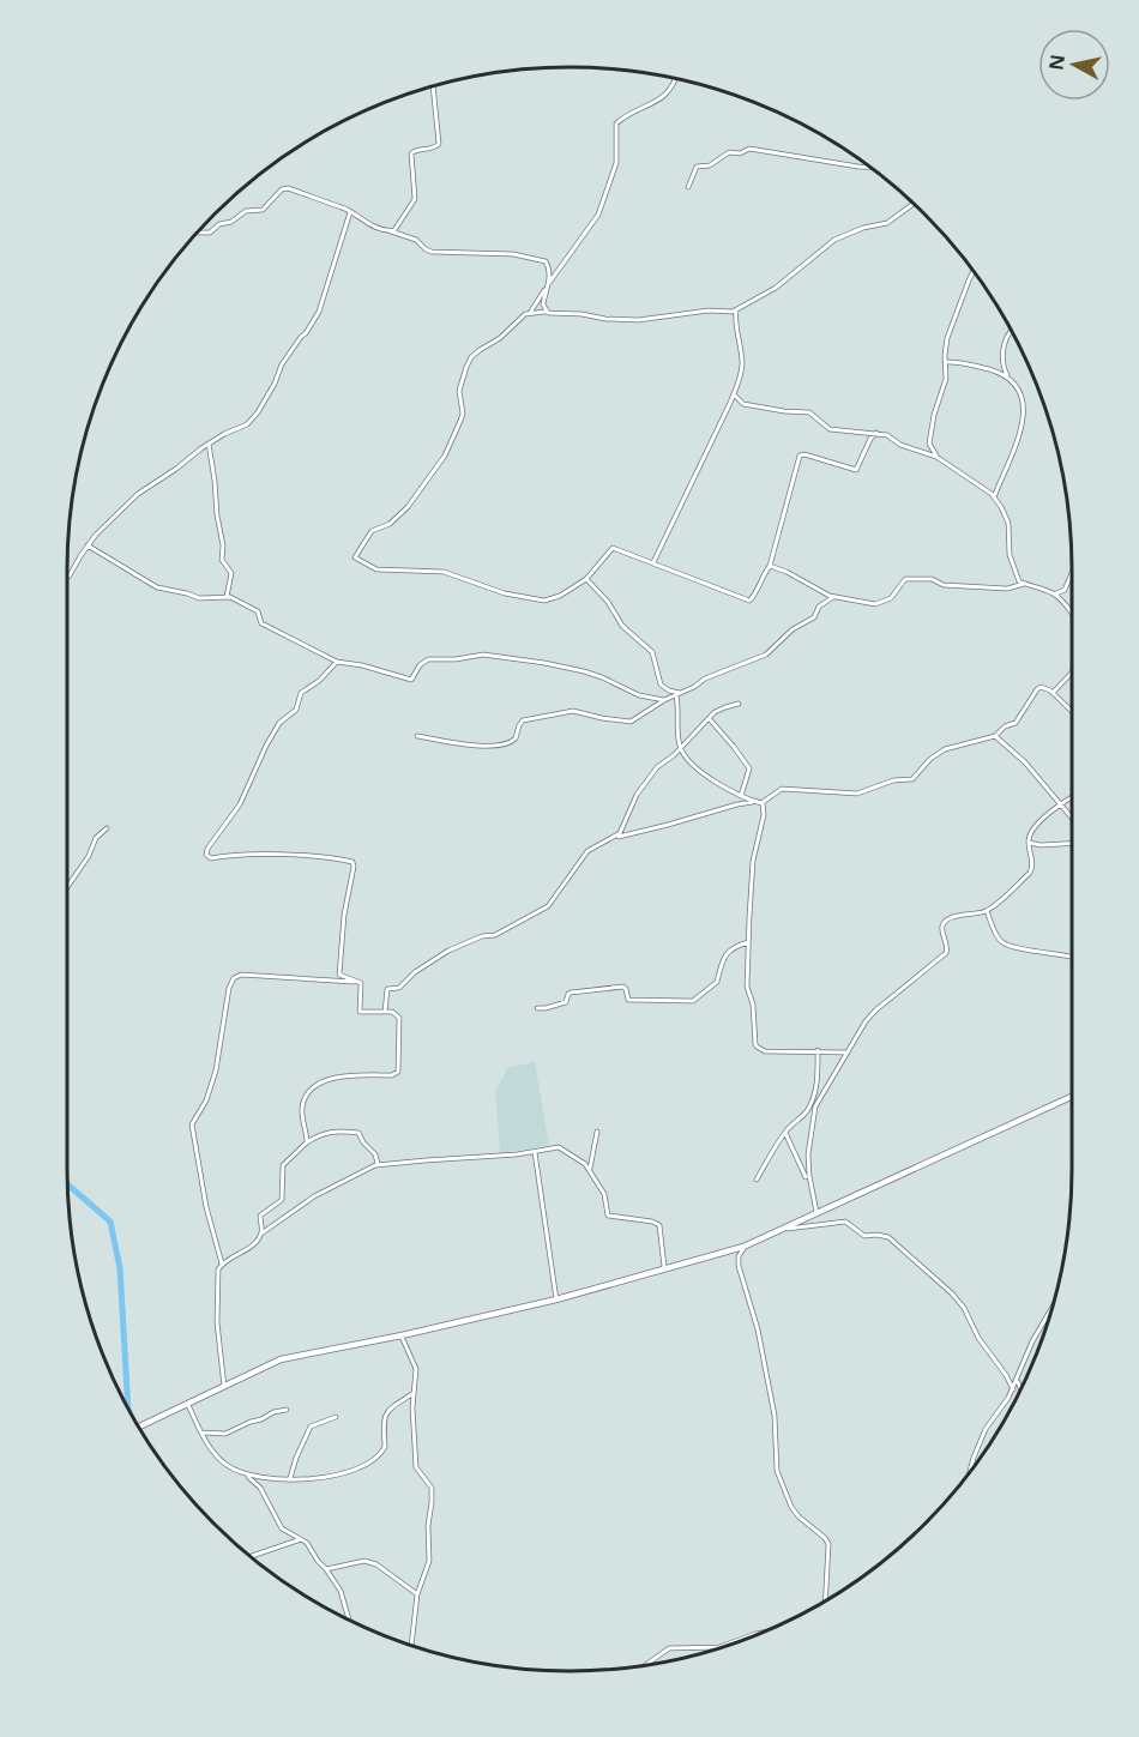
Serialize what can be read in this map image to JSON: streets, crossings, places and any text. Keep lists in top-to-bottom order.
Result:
{
  "north": "left"
}
